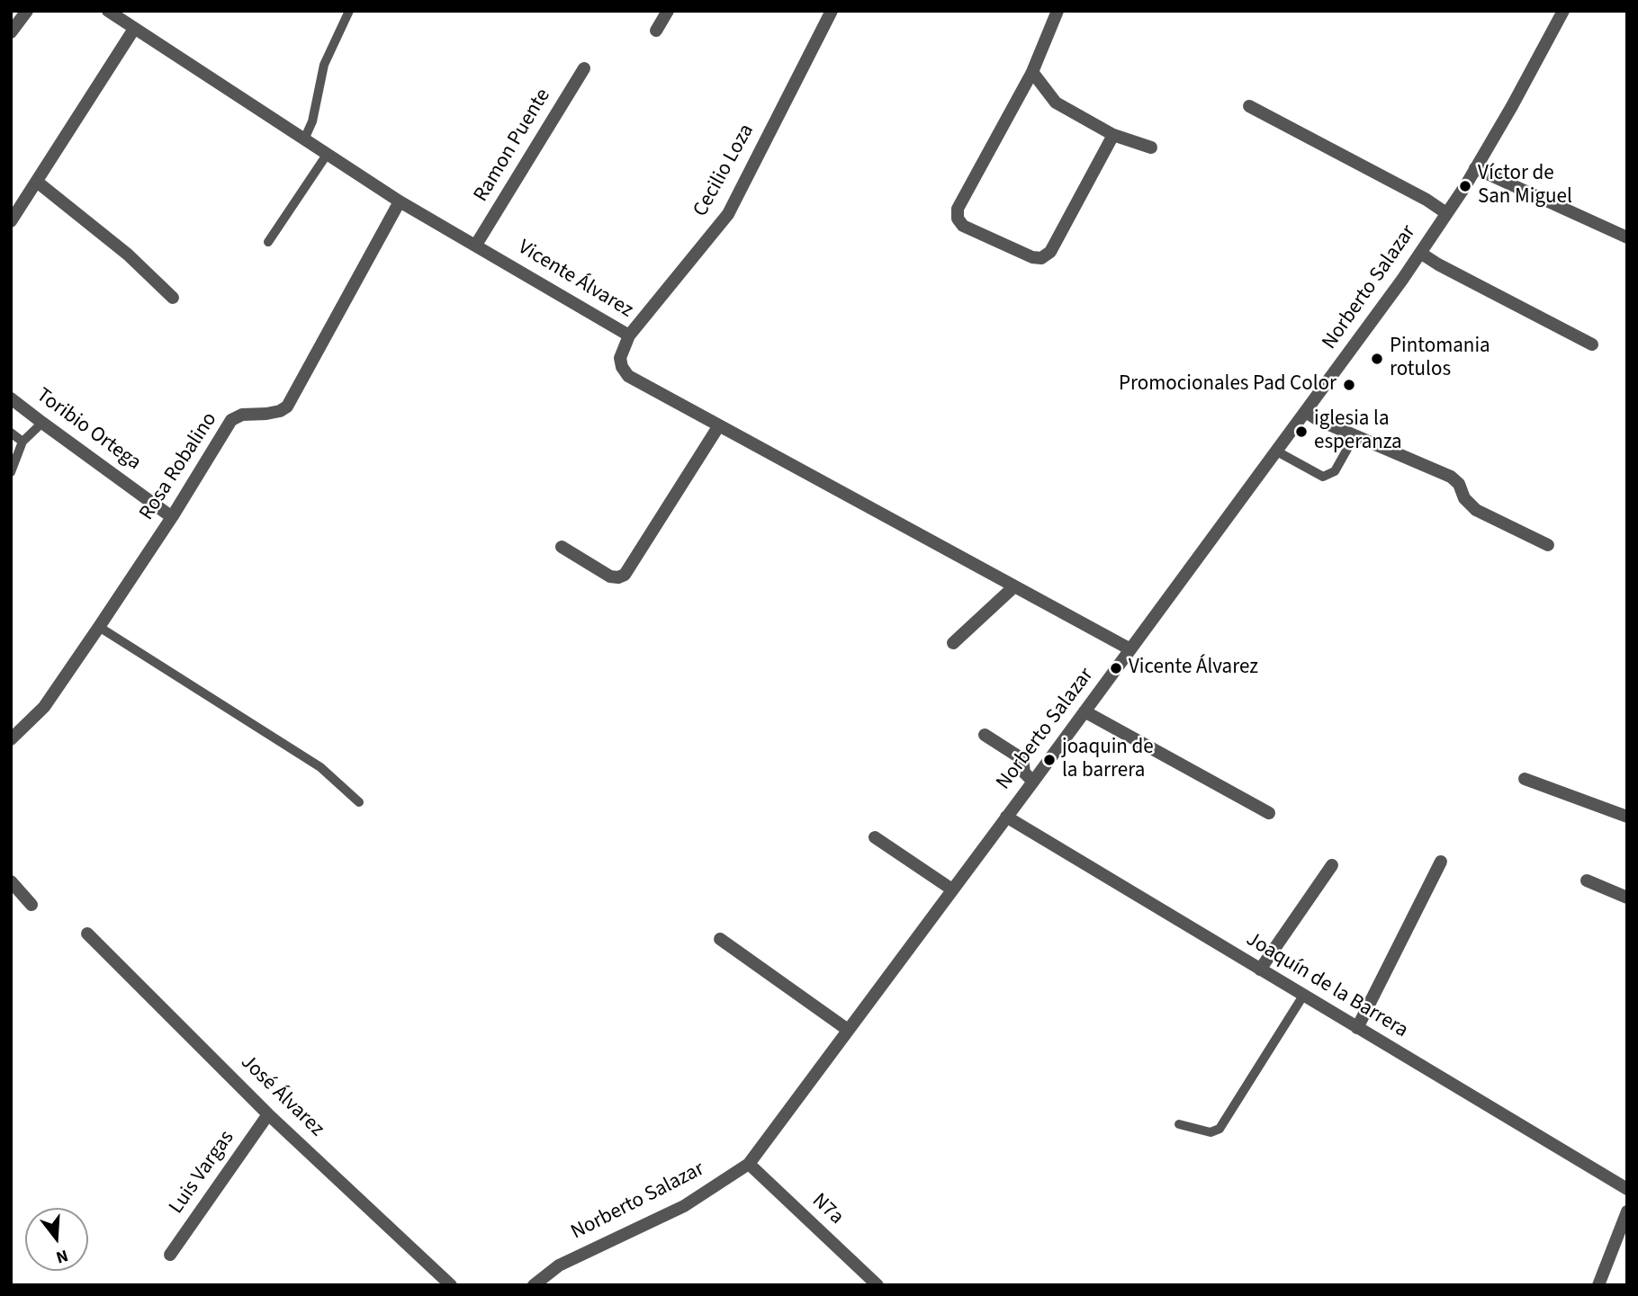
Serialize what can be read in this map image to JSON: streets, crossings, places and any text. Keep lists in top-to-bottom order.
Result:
{
  "streets": {
    "street": [
      "Ramon Puente",
      "Cecilio Loza",
      "Vicente Álvarez",
      "Norberto Salazar",
      "Toribio Ortega",
      "Rosa Robalino",
      "Joaquín de la Barrera",
      "José Álvarez",
      "Luis Vargas",
      "N7a"
    ]
  },
  "crossings": [
    ["Ramon Puente", "Vicente Álvarez"],
    ["Cecilio Loza", "Vicente Álvarez"],
    ["Vicente Álvarez", "Norberto Salazar"],
    ["Vicente Álvarez", "Rosa Robalino"],
    ["Norberto Salazar", "Joaquín de la Barrera"],
    ["Norberto Salazar", "N7a"],
    ["Toribio Ortega", "Rosa Robalino"],
    ["José Álvarez", "Luis Vargas"]
  ],
  "places": [
    "Víctor de San Miguel",
    "Pintomania rotulos",
    "Promocionales Pad Color",
    "iglesia la esperanza",
    "Vicente Álvarez",
    "joaquin de la barrera"
  ],
  "north": "bottom"
}
